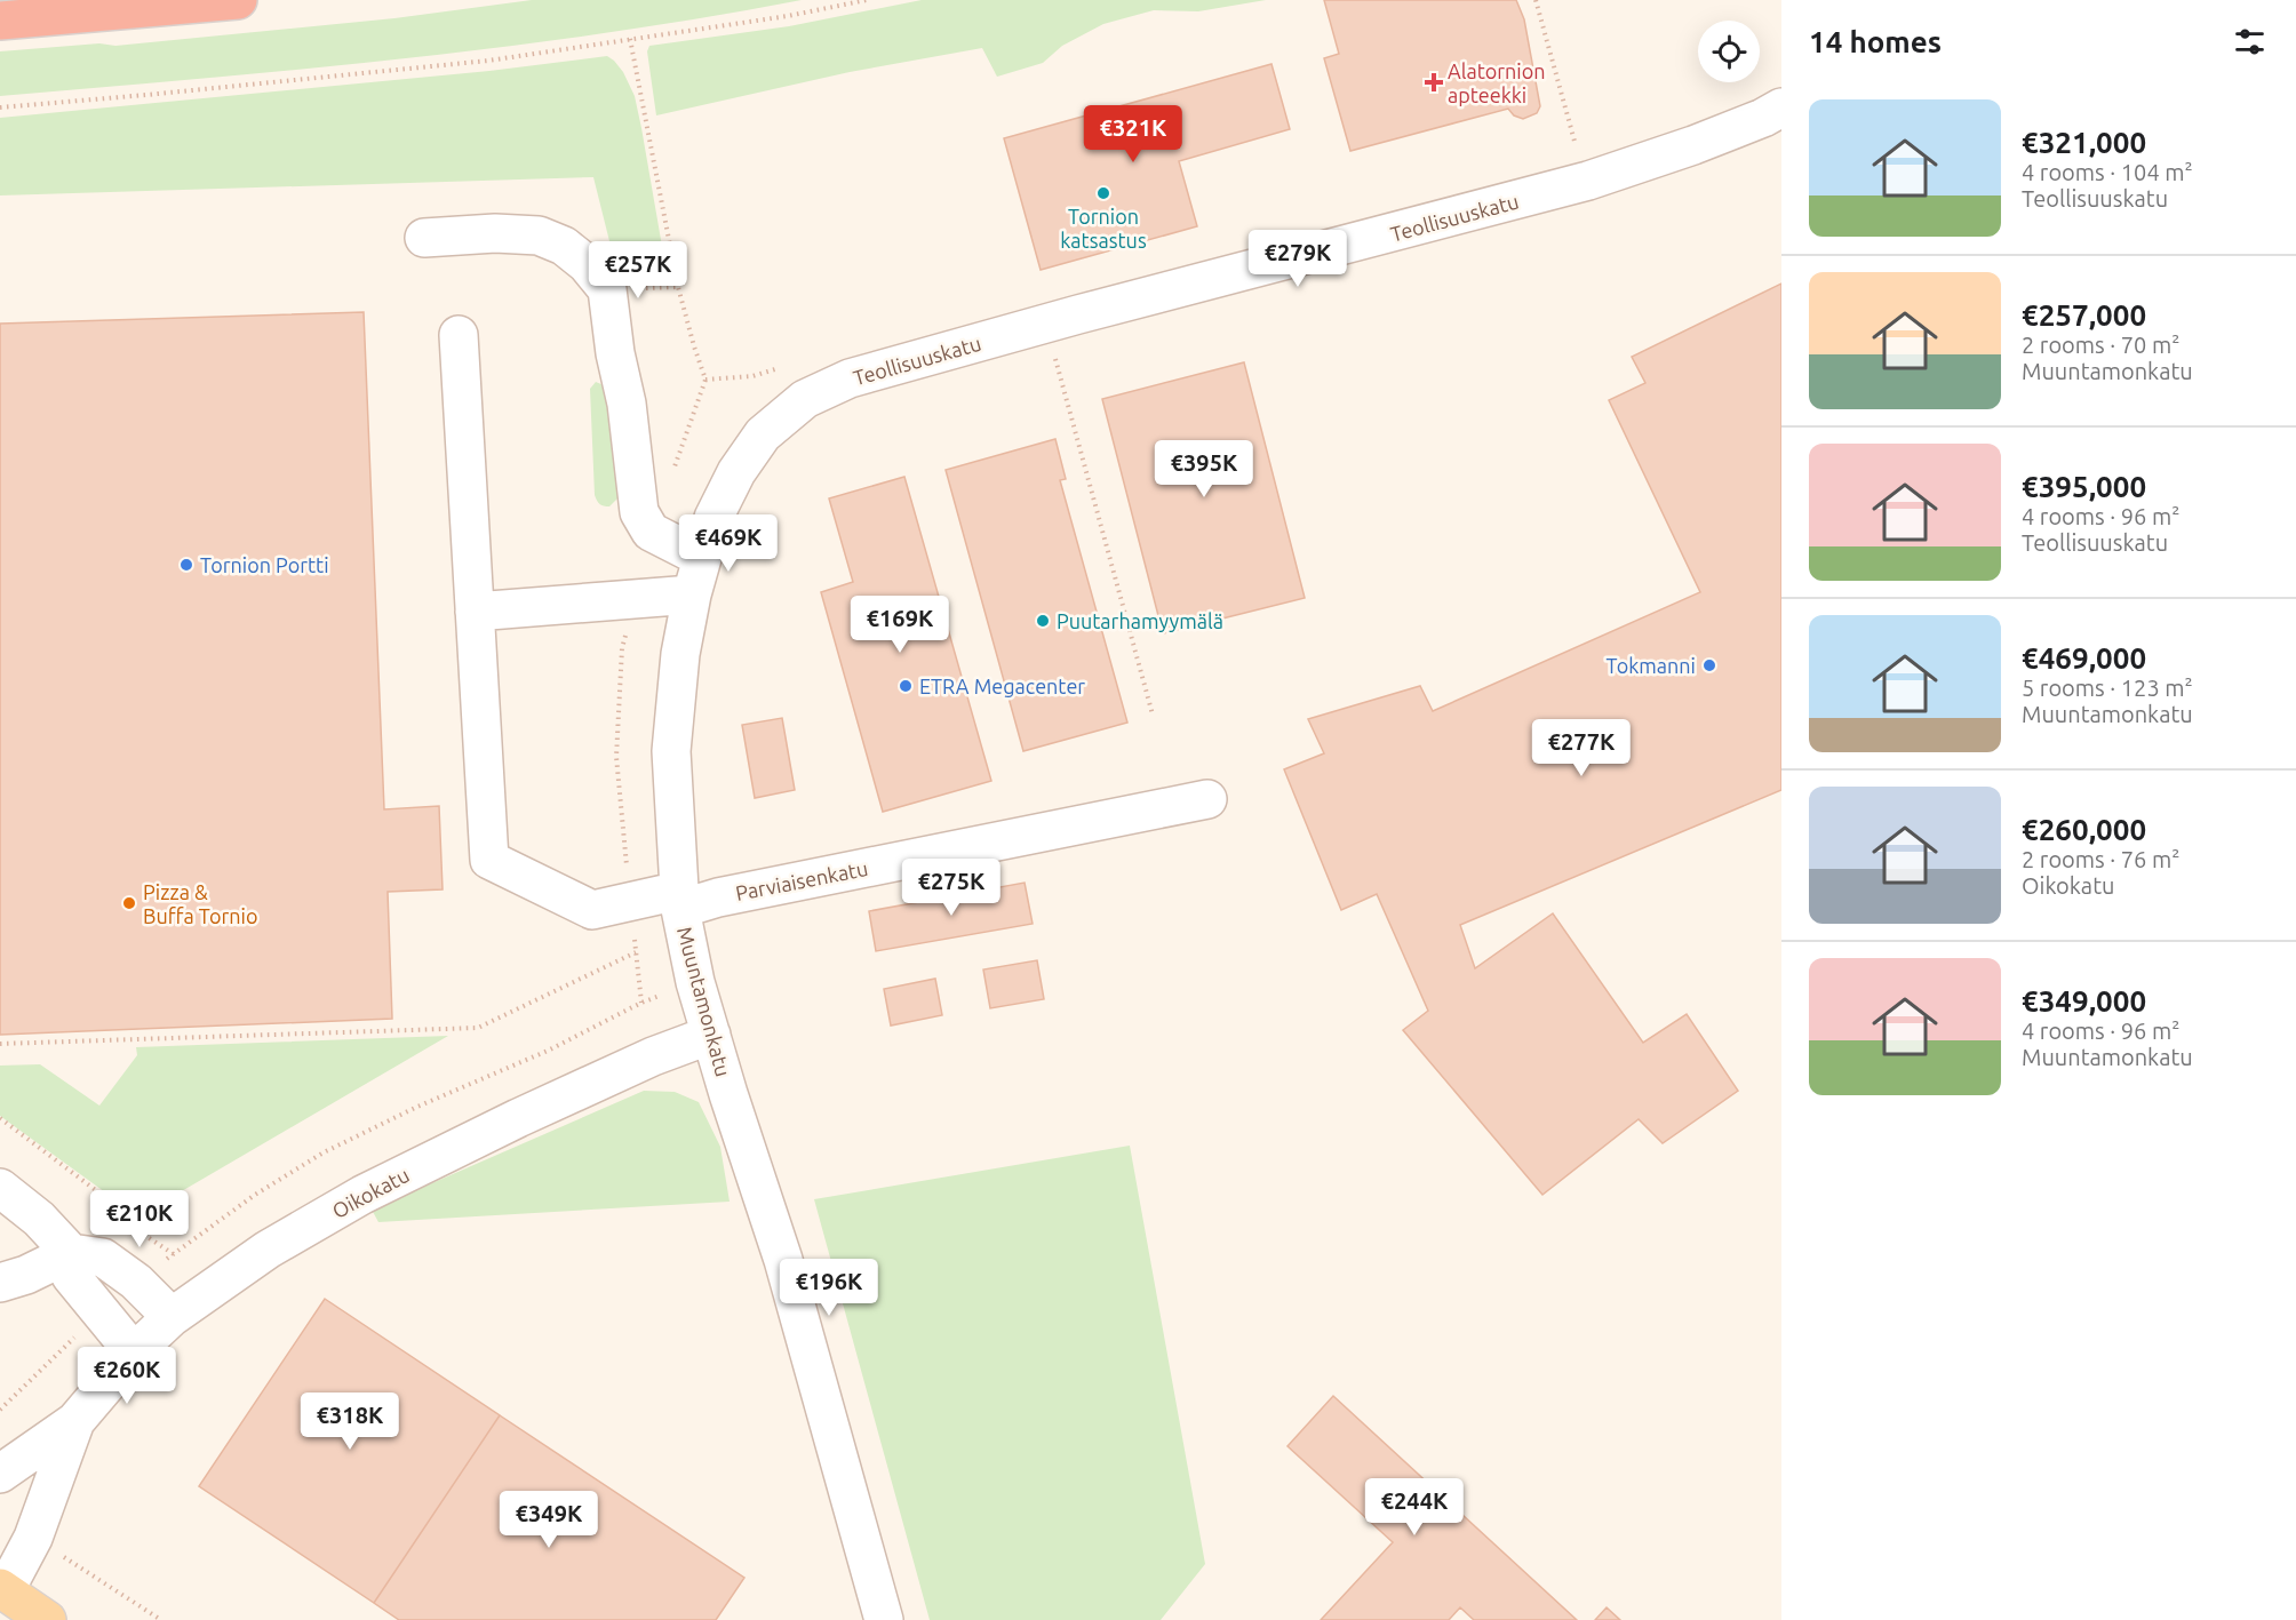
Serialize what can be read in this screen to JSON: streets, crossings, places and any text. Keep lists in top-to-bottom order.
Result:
{
  "streets": {
    "street": [
      "Teollisuuskatu",
      "Parviaisenkatu",
      "Muuntamonkatu",
      "Oikokatu"
    ]
  },
  "crossings": [
    ["Teollisuuskatu", "Muuntamonkatu"],
    ["Parviaisenkatu", "Muuntamonkatu"],
    ["Muuntamonkatu", "Oikokatu"]
  ],
  "places": {
    "health": ["Alatornion apteekki"],
    "other": [
      "Tornion katsastus",
      "Tornion Portti",
      "Puutarhamyymälä",
      "Tokmanni",
      "ETRA Megacenter",
      "Pizza & Buffa Tornio"
    ]
  },
  "page": {
    "heading": "14 homes",
    "list": [
      {
        "name": "€321,000",
        "note": "4 rooms · 104 m² · Teollisuuskatu"
      },
      {
        "name": "€257,000",
        "note": "2 rooms · 70 m² · Muuntamonkatu"
      },
      {
        "name": "€395,000",
        "note": "4 rooms · 96 m² · Teollisuuskatu"
      },
      {
        "name": "€469,000",
        "note": "5 rooms · 123 m² · Muuntamonkatu"
      },
      {
        "name": "€260,000",
        "note": "2 rooms · 76 m² · Oikokatu"
      },
      {
        "name": "€349,000",
        "note": "4 rooms · 96 m² · Muuntamonkatu"
      }
    ],
    "price": [
      "€321K",
      "€279K",
      "€257K",
      "€395K",
      "€469K",
      "€169K",
      "€277K",
      "€275K",
      "€210K",
      "€196K",
      "€260K",
      "€318K",
      "€244K",
      "€349K"
    ]
  }
}
